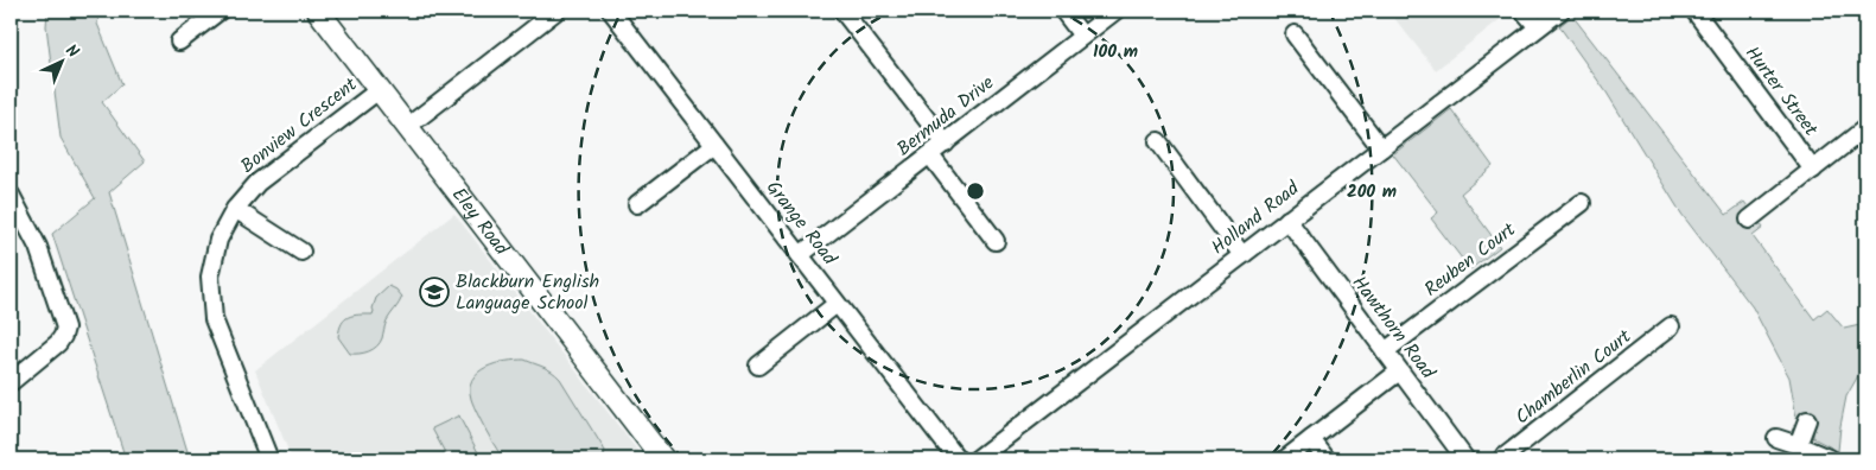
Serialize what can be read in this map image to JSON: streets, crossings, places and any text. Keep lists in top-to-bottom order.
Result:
{
  "streets": {
    "main road": ["Eley Road"],
    "street": [
      "Hurter Street",
      "Bermuda Drive",
      "Bonview Crescent",
      "Holland Road",
      "Grange Road",
      "Reuben Court",
      "Hawthorn Road",
      "Chamberlin Court"
    ]
  },
  "crossings": [
    ["Bermuda Drive", "Grange Road"],
    ["Bonview Crescent", "Eley Road"],
    ["Holland Road", "Hawthorn Road"],
    ["Reuben Court", "Hawthorn Road"]
  ],
  "places": {
    "school or university": ["Blackburn English Language School"]
  },
  "north": "top right",
  "rings": ["100 m", "200 m"]
}
